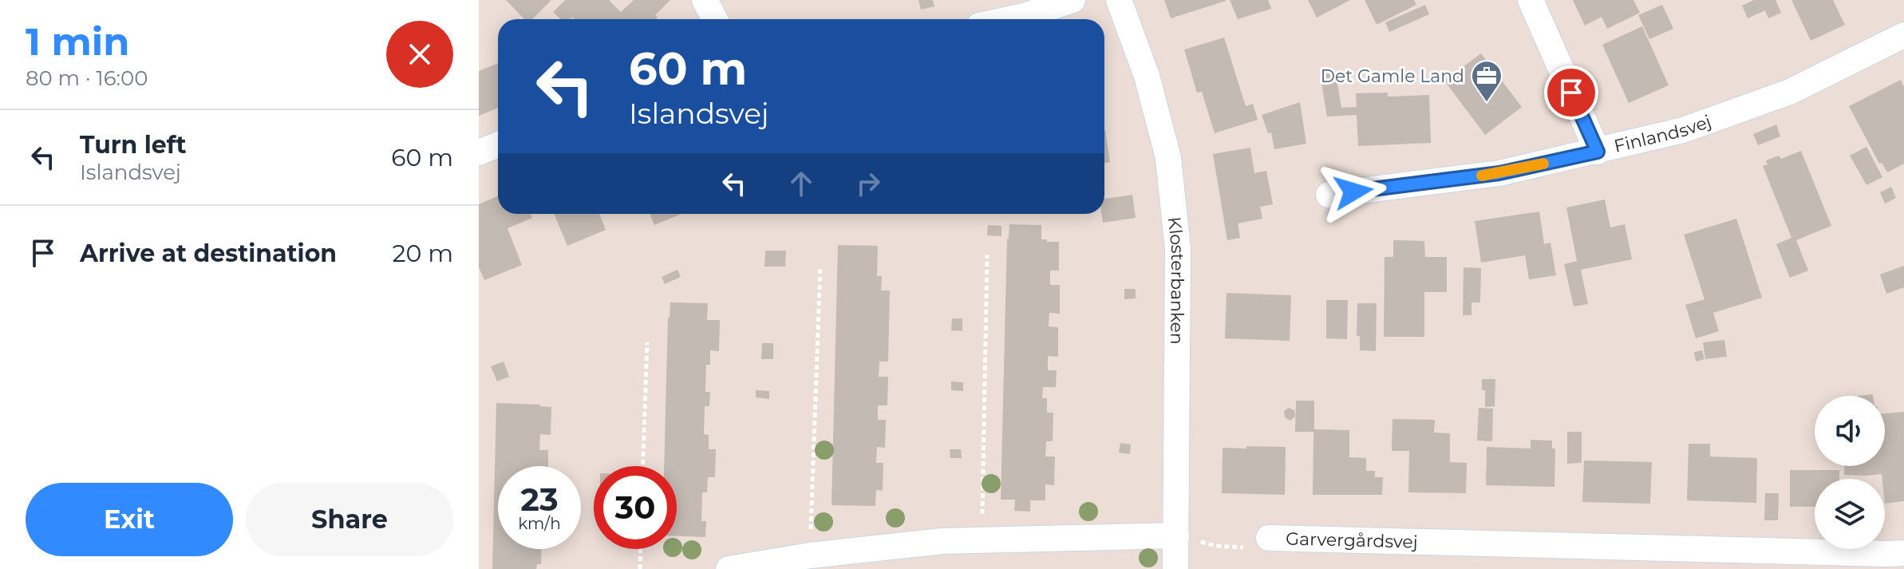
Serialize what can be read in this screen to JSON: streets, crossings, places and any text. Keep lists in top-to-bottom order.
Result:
{
  "streets": {
    "street": ["Finlandsvej", "Klosterbanken", "Garvergårdsvej"]
  },
  "crossings": [
    ["Klosterbanken", "Garvergårdsvej"]
  ],
  "places": {
    "office": ["Det Gamle Land"]
  },
  "page": {
    "heading": ["1 min", "80 m · 16:00"],
    "turn": ["60 m", "Islandsvej"],
    "list": [
      {
        "name": "Turn left",
        "note": "Islandsvej",
        "value": "60 m"
      },
      {
        "name": "Arrive at destination",
        "value": "20 m"
      }
    ],
    "speed": "23 km/h",
    "limit": "30",
    "buttons": ["Exit", "Share"]
  }
}
